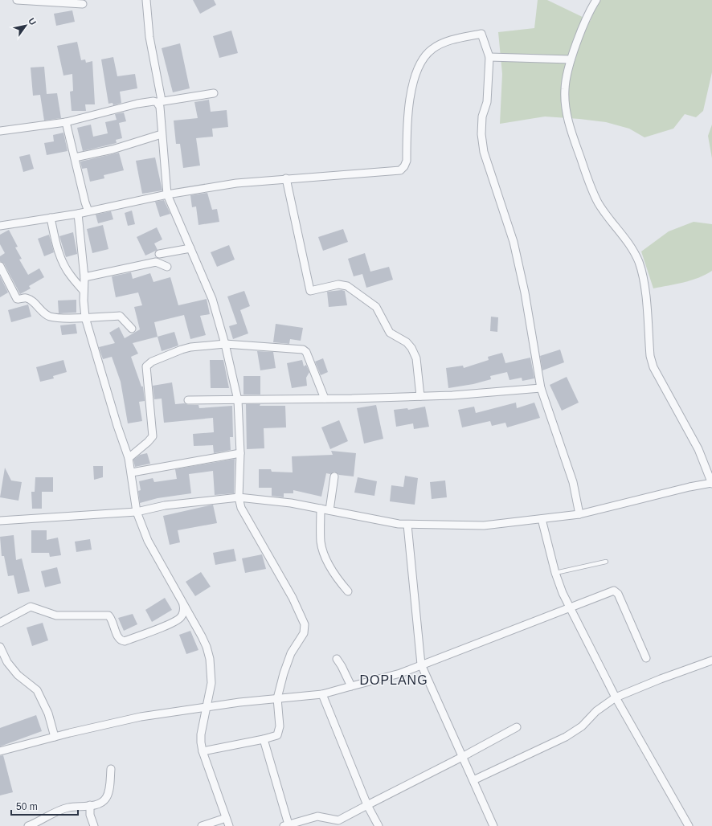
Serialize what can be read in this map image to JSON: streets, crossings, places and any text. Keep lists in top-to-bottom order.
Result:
{
  "districts": ["DOPLANG"],
  "scale_bar": "50 m",
  "north": "top right"
}
